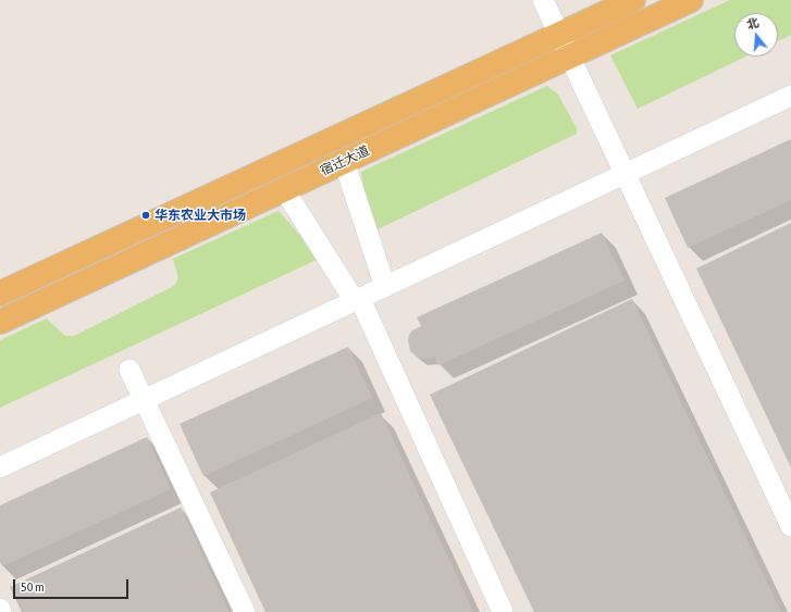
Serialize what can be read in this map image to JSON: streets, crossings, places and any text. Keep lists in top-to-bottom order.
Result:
{
  "streets": {
    "main road": ["宿迁大道"]
  },
  "places": ["华东农业大市场"],
  "scale_bar": "50 m",
  "north": "top"
}
